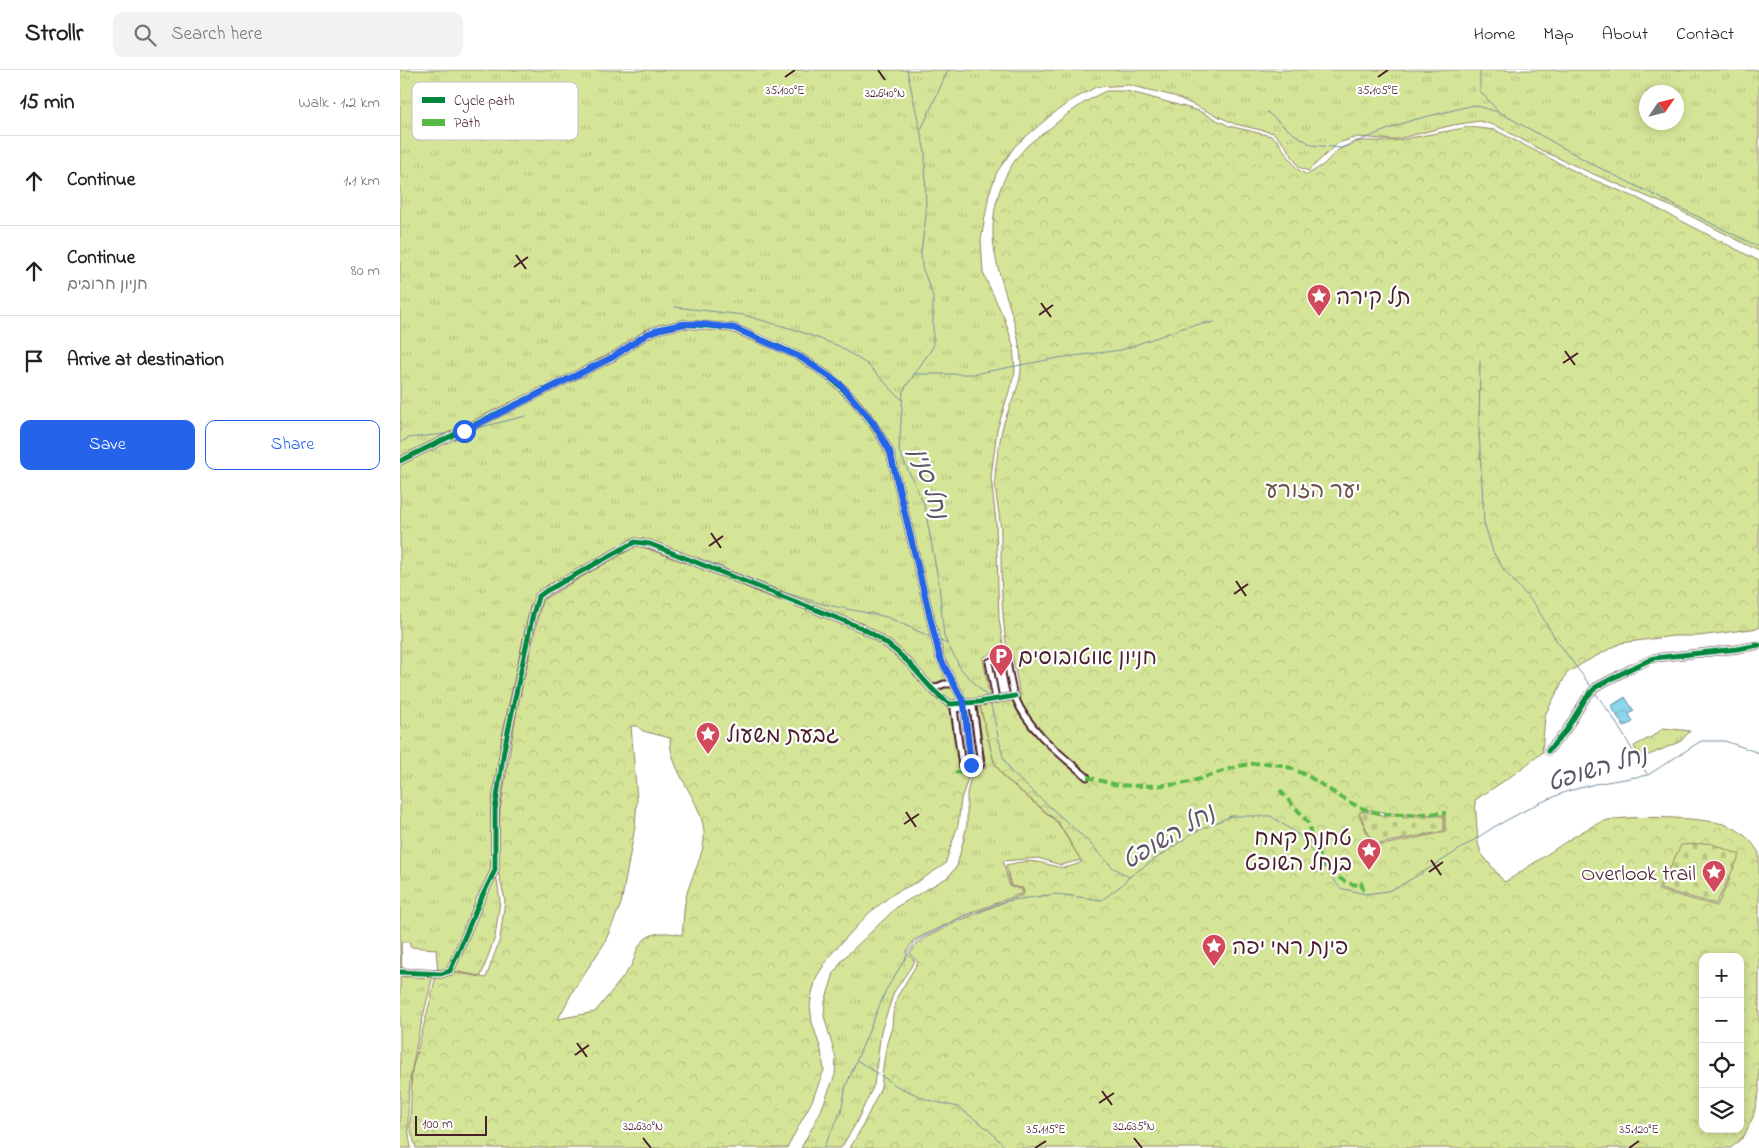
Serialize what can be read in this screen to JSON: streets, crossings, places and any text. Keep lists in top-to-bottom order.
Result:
{
  "water": ["נחל סנין", "נחל השופט"],
  "parks": ["יער הזורע"],
  "places": {
    "place": [
      "תל קירה",
      "גבעת משעול",
      "טחנת קמח בנחל השופט",
      "Overlook trail",
      "פינת רמי יפה"
    ],
    "parking": ["חניון אוטובוסים"]
  },
  "legend": ["Cycle path", "Path"],
  "scale_bar": "100 m",
  "north": "top right",
  "page": {
    "header": "Strollr",
    "search": "Search here",
    "nav": [
      "Home",
      "Map",
      "About",
      "Contact"
    ],
    "heading": ["15 min", "Walk · 1.2 km"],
    "list": [
      ["Continue", "1.1 km"],
      ["Continue", "חניון חרובים", "80 m"],
      "Arrive at destination"
    ],
    "buttons": ["Save", "Share"],
    "map_buttons": ["+", "−"],
    "scale": "100 m"
  },
  "coordinates": [
    "35.100°E",
    "35.105°E",
    "32.640°N",
    "32.630°N",
    "32.635°N",
    "35.115°E",
    "35.120°E"
  ]
}
